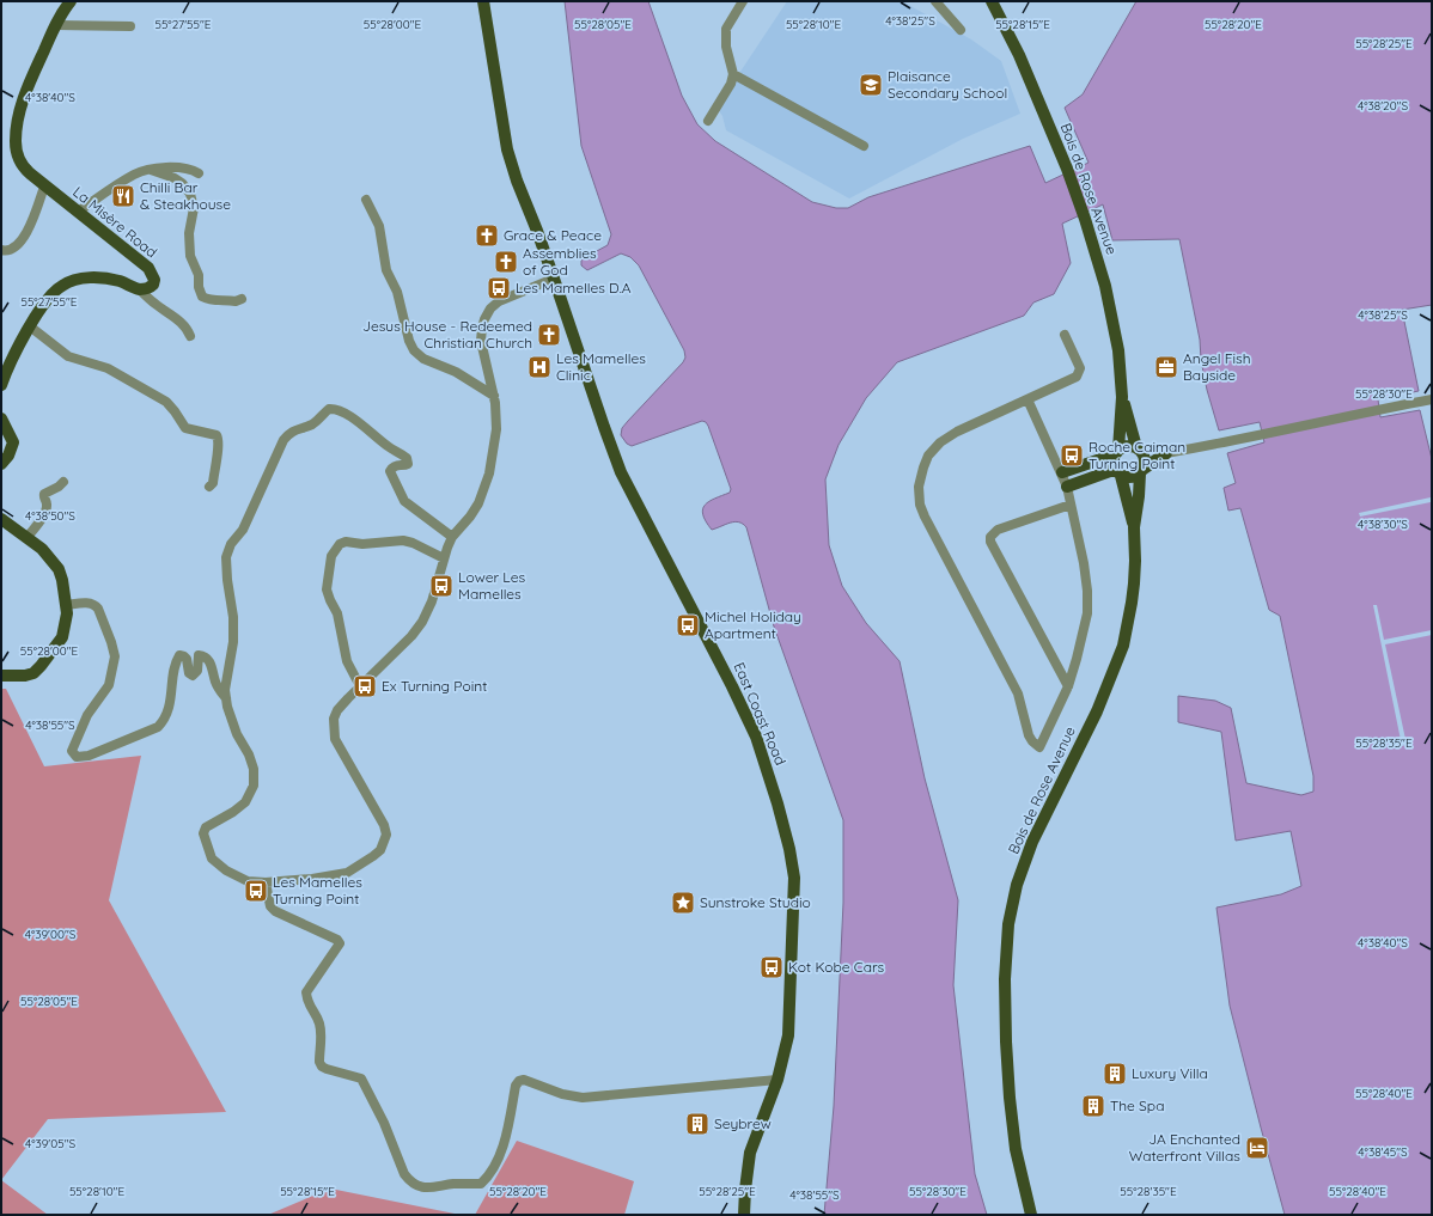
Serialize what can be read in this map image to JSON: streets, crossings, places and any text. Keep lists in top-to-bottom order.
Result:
{
  "streets": {
    "main road": ["Bois de Rose Avenue", "La Misère Road", "East Coast Road"]
  },
  "places": {
    "school or university": ["Plaisance Secondary School"],
    "restaurant": ["Chilli Bar & Steakhouse"],
    "church": ["Grace & Peace", "Assemblies of God", "Jesus House - Redeemed Christian Church"],
    "bus stop": [
      "Les Mamelles D.A",
      "Roche Caiman Turning Point",
      "Lower Les Mamelles",
      "Michel Holiday Apartment",
      "Ex Turning Point",
      "Les Mamelles Turning Point",
      "Kot Kobe Cars"
    ],
    "hospital": ["Les Mamelles Clinic"],
    "office": ["Angel Fish Bayside"],
    "place": ["Sunstroke Studio"],
    "building": ["Luxury Villa", "The Spa", "Seybrew"],
    "hotel": ["JA Enchanted Waterfront Villas"]
  },
  "coordinates": [
    "4°38'25\"S",
    "55°28'00\"E",
    "55°27'55\"E",
    "55°28'05\"E",
    "55°28'10\"E",
    "55°28'15\"E",
    "55°28'20\"E",
    "55°28'25\"E",
    "4°38'40\"S",
    "4°38'20\"S",
    "55°28'30\"E",
    "4°38'50\"S",
    "4°38'30\"S",
    "4°38'55\"S",
    "55°28'35\"E",
    "4°39'00\"S",
    "55°28'40\"E",
    "4°39'05\"S",
    "4°38'45\"S"
  ]
}
